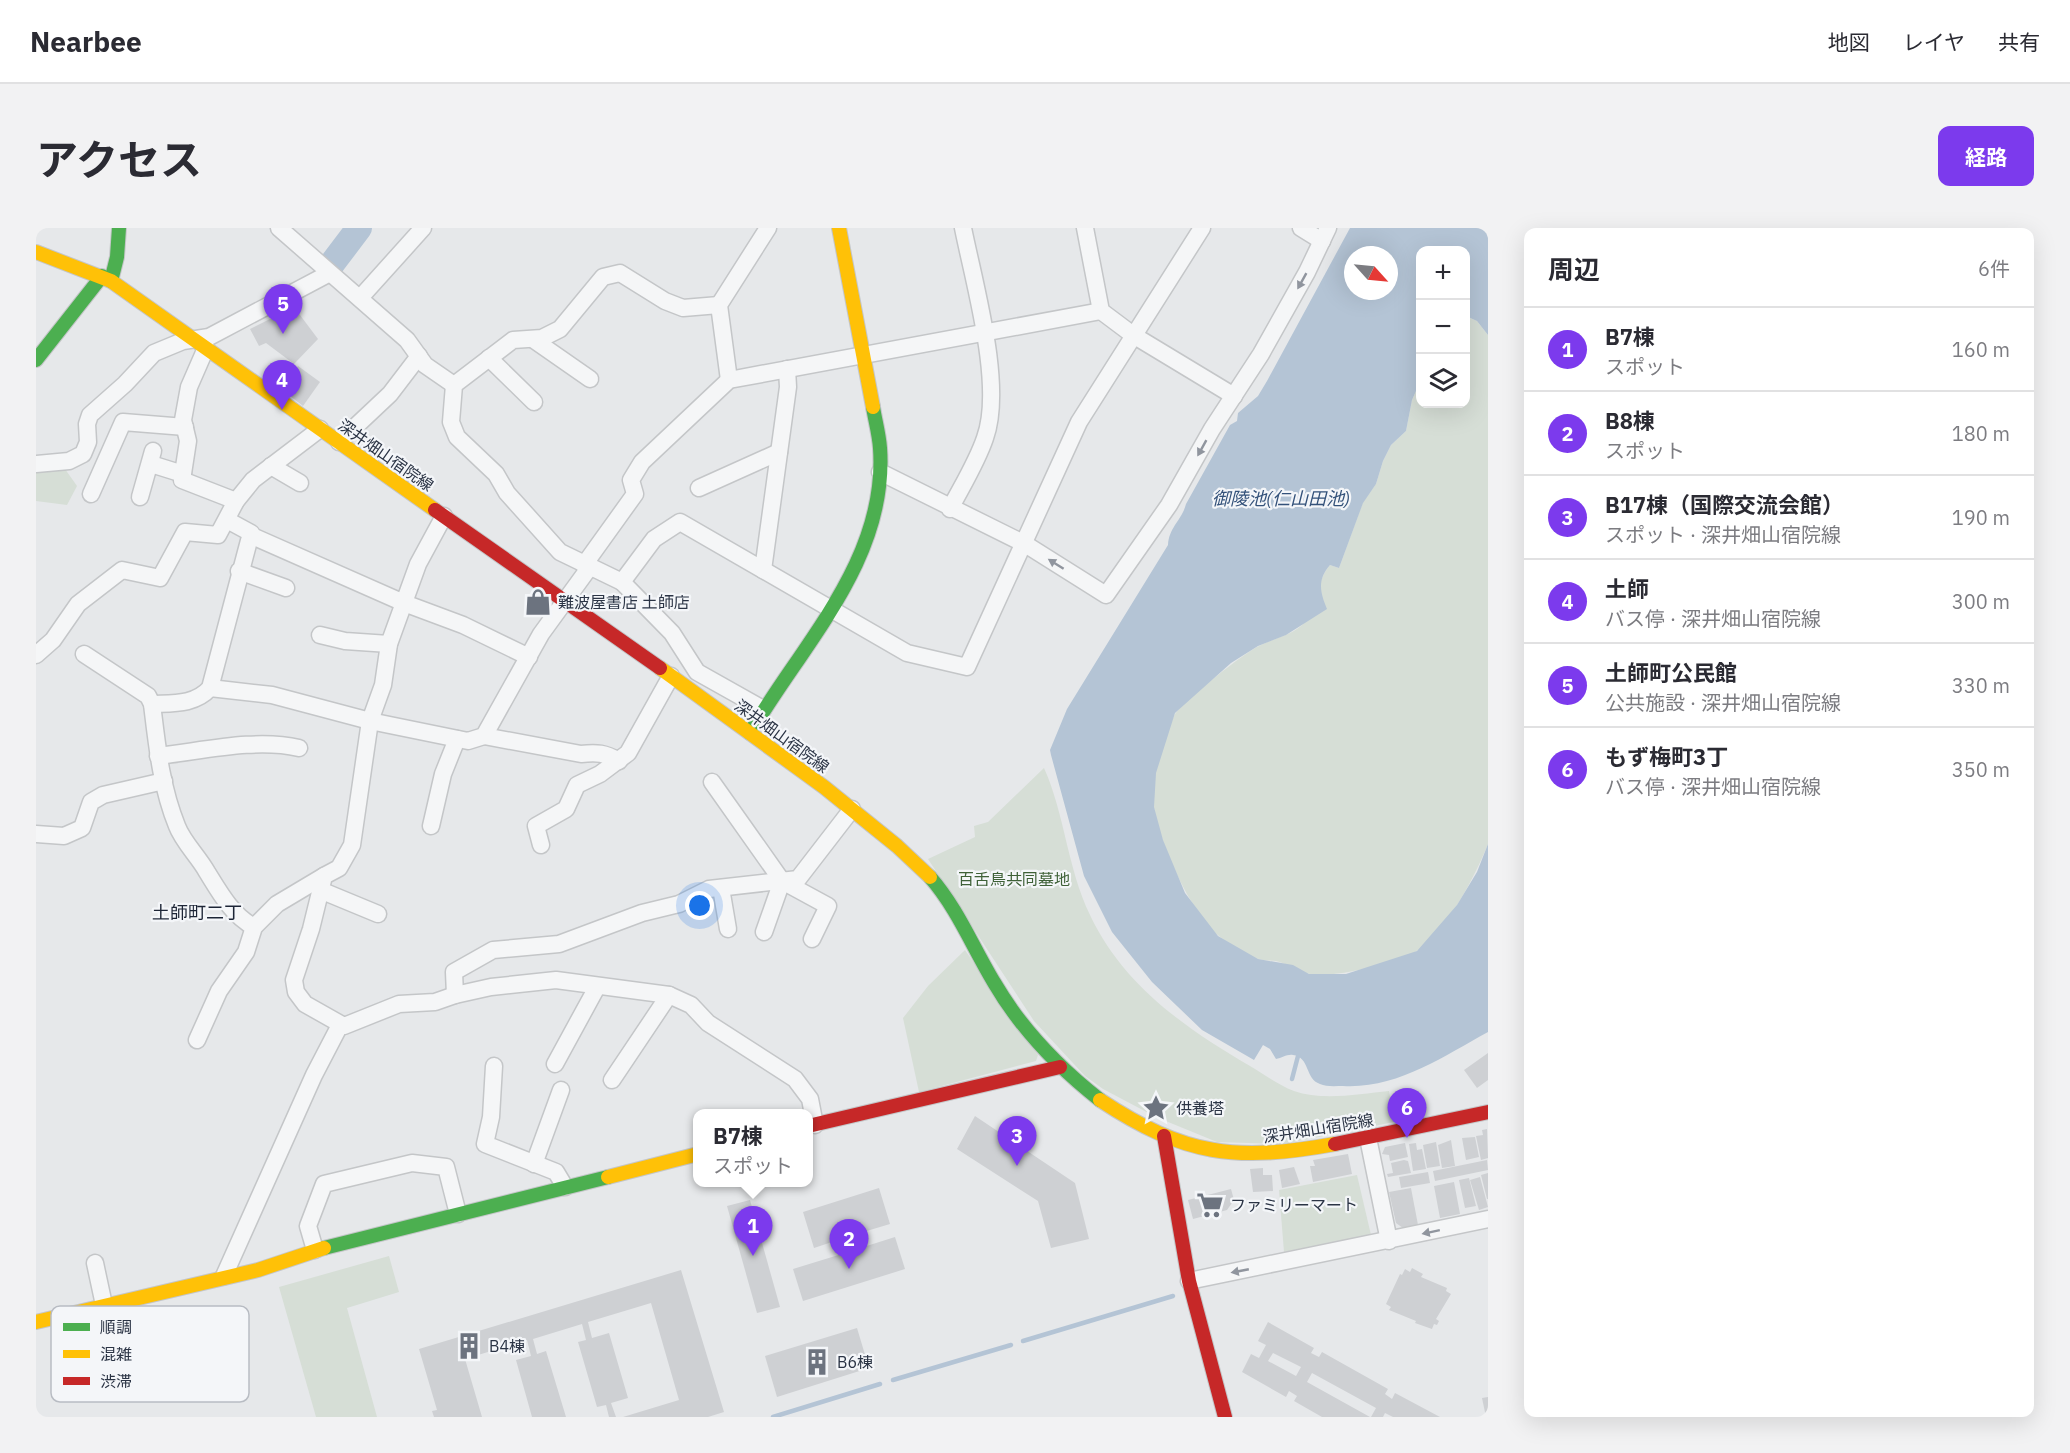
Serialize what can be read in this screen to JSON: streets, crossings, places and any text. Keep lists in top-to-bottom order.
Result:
{
  "streets": {
    "main road": ["深井畑山宿院線"]
  },
  "districts": ["土師町二丁"],
  "water": ["御陵池(仁山田池)"],
  "parks": ["百舌鳥共同墓地"],
  "places": {
    "shop": ["難波屋書店 土師店"],
    "place": ["供養塔"],
    "supermarket": ["ファミリーマート"],
    "building": ["B4棟", "B6棟"]
  },
  "legend": ["順調", "混雑", "渋滞"],
  "north": "bottom right",
  "page": {
    "header": "Nearbee",
    "nav": ["地図", "レイヤ", "共有"],
    "title": "アクセス",
    "buttons": "経路",
    "heading": ["周辺", "6件"],
    "map_buttons": ["+", "−"],
    "pins": [
      "5",
      "4",
      "6",
      "3",
      "1",
      "2"
    ],
    "list": [
      {
        "mark": "1",
        "name": "B7棟",
        "note": "スポット",
        "value": "160 m"
      },
      {
        "mark": "2",
        "name": "B8棟",
        "note": "スポット",
        "value": "180 m"
      },
      {
        "mark": "3",
        "name": "B17棟（国際交流会館）",
        "note": "スポット · 深井畑山宿院線",
        "value": "190 m"
      },
      {
        "mark": "4",
        "name": "土師",
        "note": "バス停 · 深井畑山宿院線",
        "value": "300 m"
      },
      {
        "mark": "5",
        "name": "土師町公民館",
        "note": "公共施設 · 深井畑山宿院線",
        "value": "330 m"
      },
      {
        "mark": "6",
        "name": "もず梅町3丁",
        "note": "バス停 · 深井畑山宿院線",
        "value": "350 m"
      }
    ],
    "popup": ["B7棟", "スポット"]
  }
}
